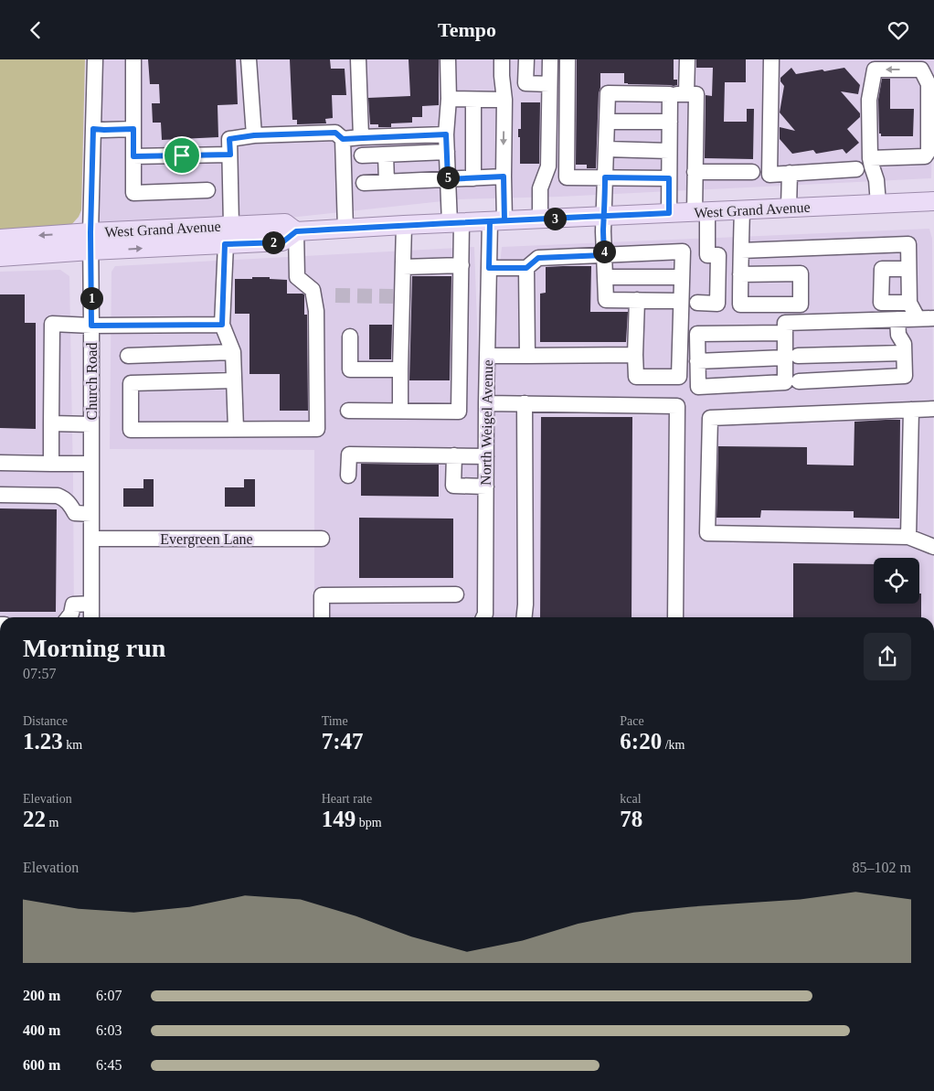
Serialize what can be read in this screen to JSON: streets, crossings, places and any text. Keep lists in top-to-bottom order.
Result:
{
  "streets": {
    "main road": ["West Grand Avenue"],
    "street": ["Church Road", "North Weigel Avenue", "Evergreen Lane"]
  },
  "crossings": [
    ["West Grand Avenue", "Church Road"],
    ["West Grand Avenue", "North Weigel Avenue"],
    ["Church Road", "Evergreen Lane"]
  ],
  "page": {
    "header": "Tempo",
    "pins": [
      "5",
      "3",
      "2",
      "4",
      "1"
    ],
    "heading": ["Morning run", "07:57"],
    "stats": [
      ["Distance", "1.23 km"],
      ["Time", "7:47"],
      ["Pace", "6:20 /km"],
      ["Elevation", "22 m"],
      ["Heart rate", "149 bpm"],
      ["kcal", "78"]
    ],
    "chart": ["Elevation", "85–102 m"],
    "list": [
      {
        "name": "200 m",
        "note": "6:07"
      },
      {
        "name": "400 m",
        "note": "6:03"
      },
      {
        "name": "600 m",
        "note": "6:45"
      }
    ]
  }
}
